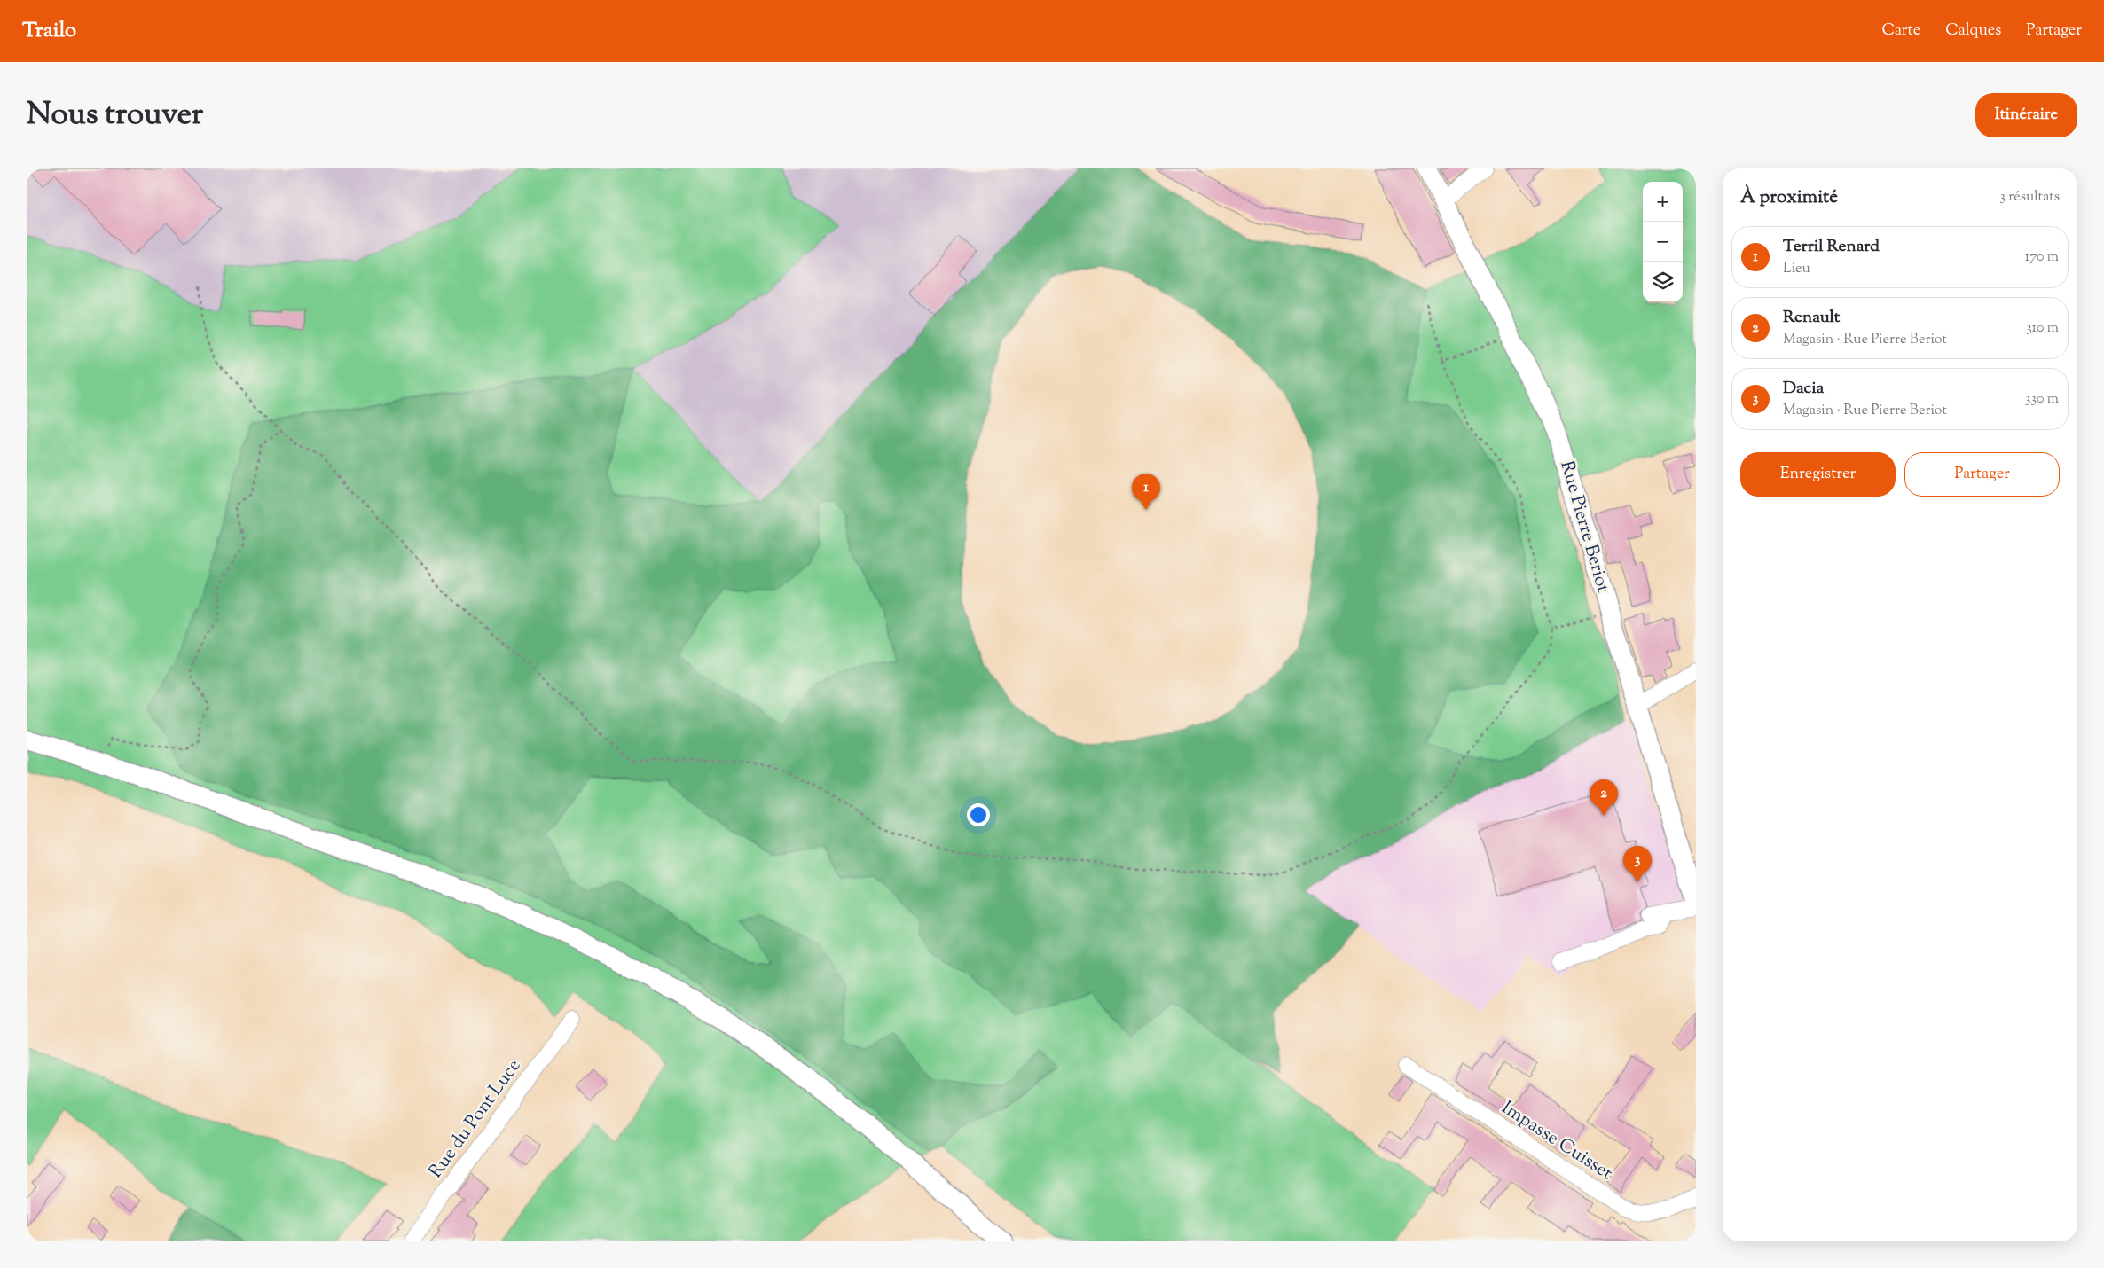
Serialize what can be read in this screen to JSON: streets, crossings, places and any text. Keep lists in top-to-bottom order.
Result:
{
  "streets": {
    "main road": ["Rue Pierre Beriot"],
    "street": ["Rue du Pont Luce", "Impasse Cuisset"]
  },
  "page": {
    "header": "Trailo",
    "nav": ["Carte", "Calques", "Partager"],
    "title": "Nous trouver",
    "buttons": [
      "Itinéraire",
      ["Enregistrer", "Partager"]
    ],
    "heading": ["À proximité", "3 résultats"],
    "map_buttons": ["+", "−"],
    "list": [
      {
        "mark": "1",
        "name": "Terril Renard",
        "note": "Lieu",
        "value": "170 m"
      },
      {
        "mark": "2",
        "name": "Renault",
        "note": "Magasin · Rue Pierre Beriot",
        "value": "310 m"
      },
      {
        "mark": "3",
        "name": "Dacia",
        "note": "Magasin · Rue Pierre Beriot",
        "value": "330 m"
      }
    ],
    "pins": ["1", "2", "3"]
  }
}
